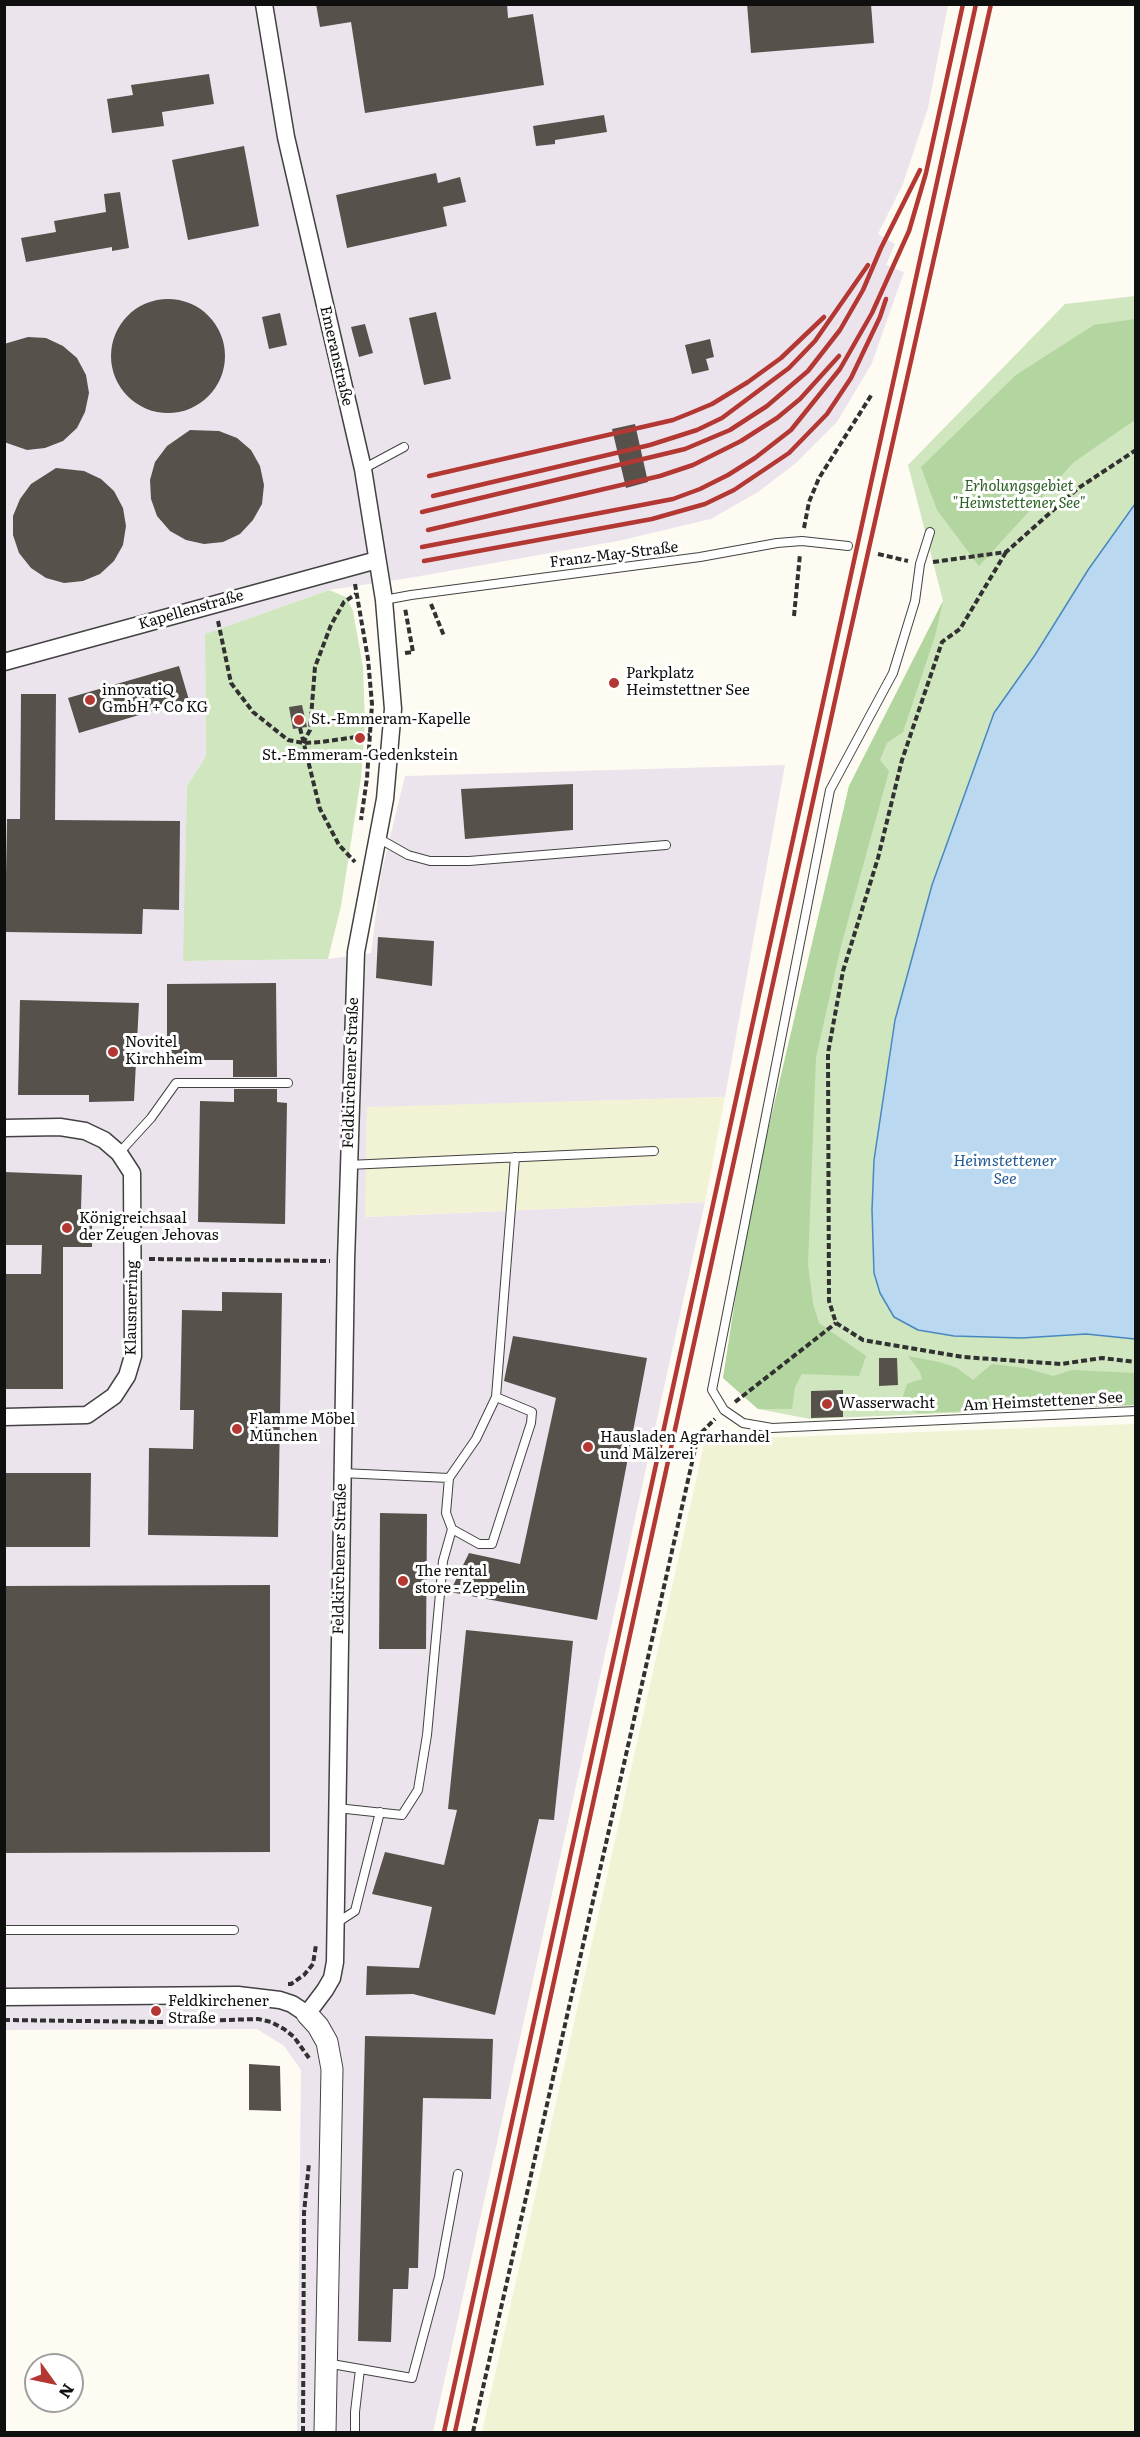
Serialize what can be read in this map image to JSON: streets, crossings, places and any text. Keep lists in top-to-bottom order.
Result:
{
  "streets": {
    "street": [
      "Emeranstraße",
      "Kapellenstraße",
      "Feldkirchener Straße",
      "Klausnerring"
    ],
    "lane": ["Franz-May-Straße", "Am Heimstettener See"]
  },
  "crossings": [
    ["Emeranstraße", "Franz-May-Straße"],
    ["Emeranstraße", "Kapellenstraße"],
    ["Emeranstraße", "Feldkirchener Straße"]
  ],
  "water": ["Heimstettener See"],
  "parks": ["Erholungsgebiet \"Heimstettener See\""],
  "places": [
    "Parkplatz Heimstettner See",
    "innovatiQ GmbH + Co KG",
    "St.-Emmeram-Kapelle",
    "St.-Emmeram-Gedenkstein",
    "Novitel Kirchheim",
    "Königreichsaal der Zeugen Jehovas",
    "Wasserwacht",
    "Flamme Möbel München",
    "Hausladen Agrarhandel und Mälzerei",
    "The rental store - Zeppelin",
    "Feldkirchener Straße"
  ],
  "north": "bottom right"
}
